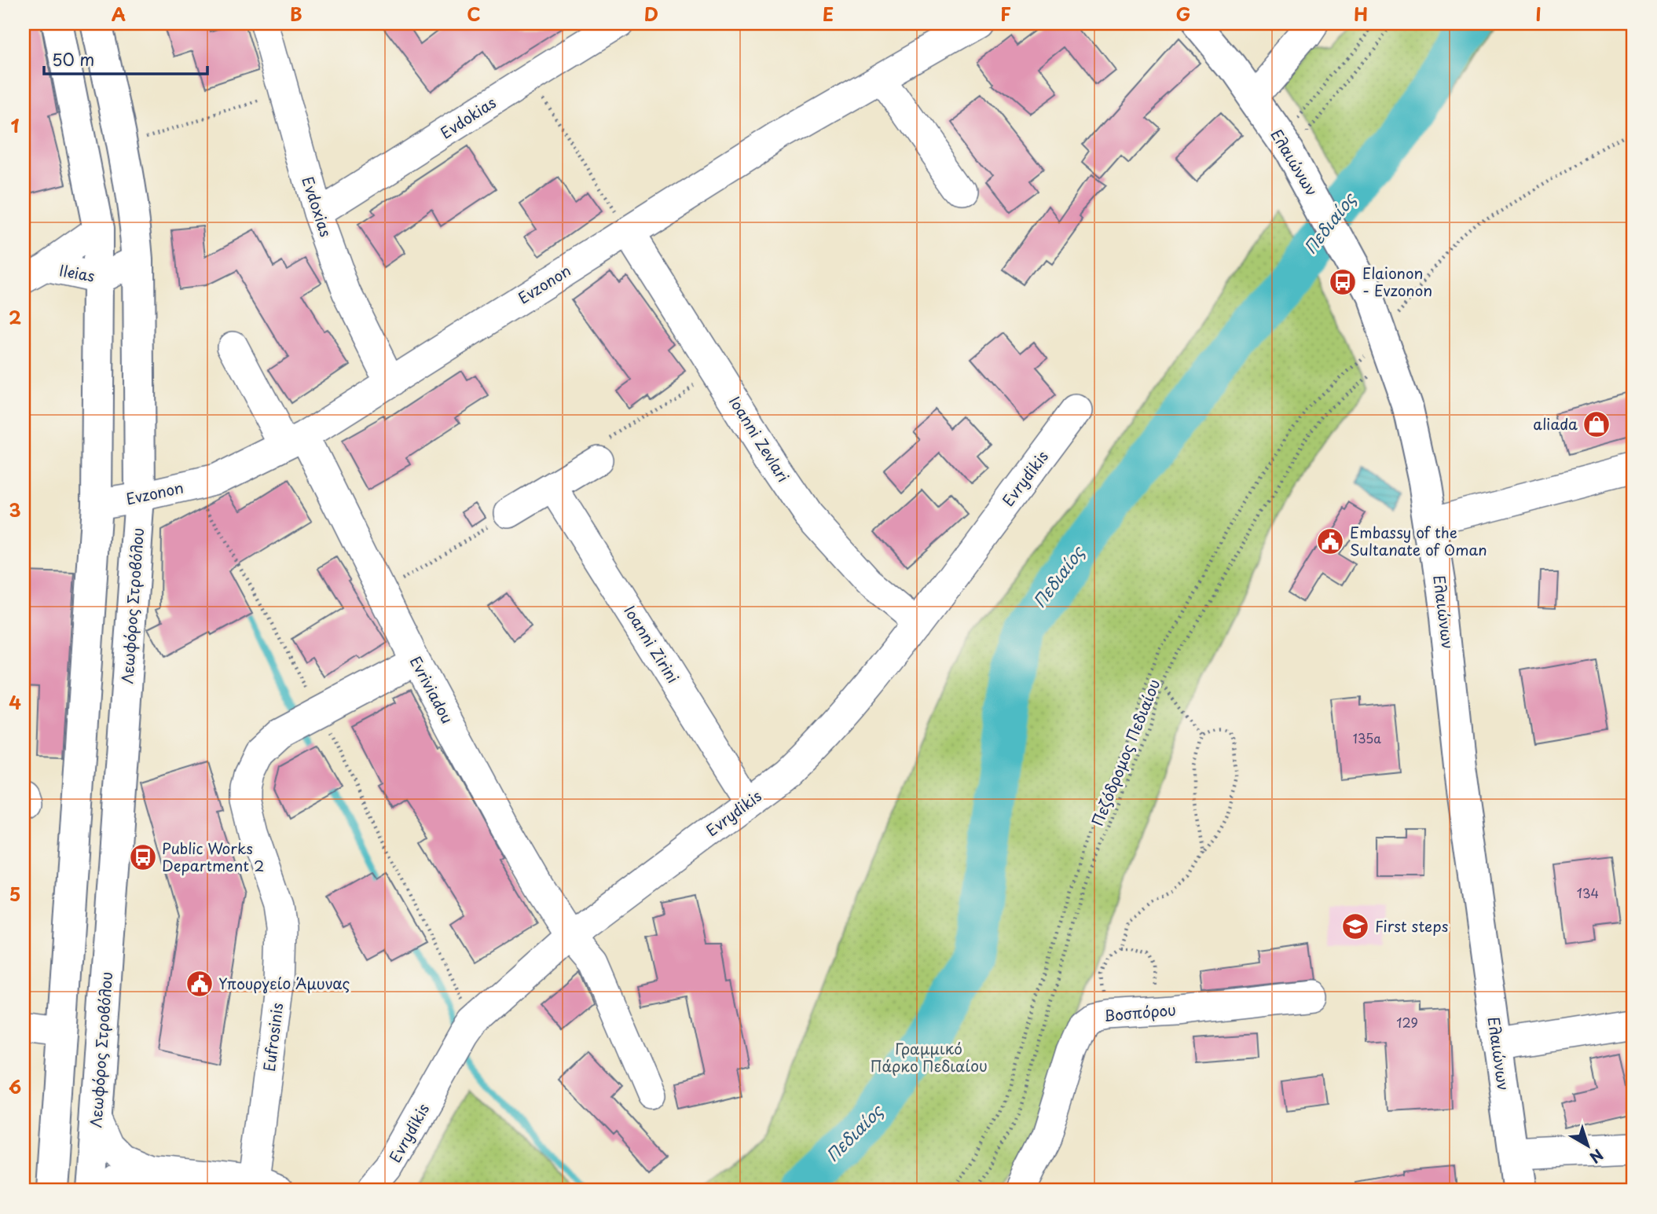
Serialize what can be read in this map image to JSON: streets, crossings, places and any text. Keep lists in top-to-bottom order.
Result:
{
  "streets": {
    "main road": ["Ελαιώνων", "Λεωφόρος Στροβόλου"],
    "street": [
      "Evdokias",
      "Evdoxias",
      "Ileias",
      "Evzonon",
      "Ioanni Zevlari",
      "Evrydikis",
      "Ioanni Zirini",
      "Evriviadou",
      "Βοσπόρου",
      "Eufrosinis"
    ],
    "path": ["Πεζόδρομος Πεδιαίου"]
  },
  "crossings": [
    ["Evdokias", "Evdoxias"],
    ["Evdoxias", "Evzonon"],
    ["Ileias", "Λεωφόρος Στροβόλου"],
    ["Evzonon", "Ioanni Zevlari"],
    ["Evzonon", "Λεωφόρος Στροβόλου"],
    ["Evzonon", "Evriviadou"],
    ["Ioanni Zevlari", "Evrydikis"],
    ["Evrydikis", "Ioanni Zirini"],
    ["Evrydikis", "Evriviadou"],
    ["Evriviadou", "Eufrosinis"]
  ],
  "water": ["Πεδιαίος"],
  "parks": ["Γραμμικό Πάρκο Πεδιαίου"],
  "places": {
    "bus stop": ["Elaionon - Evzonon", "Public Works Department 2"],
    "shop": ["aliada"],
    "public building": ["Embassy of the Sultanate of Oman", "Υπουργείο Άμυνας"],
    "school or university": ["First steps"]
  },
  "house_numbers": ["135a", "134", "129"],
  "scale_bar": "50 m",
  "north": "bottom right",
  "grid": {
    "columns": [
      "A",
      "B",
      "C",
      "D",
      "E",
      "F",
      "G",
      "H",
      "I"
    ],
    "rows": [
      "1",
      "2",
      "3",
      "4",
      "5",
      "6"
    ]
  }
}
